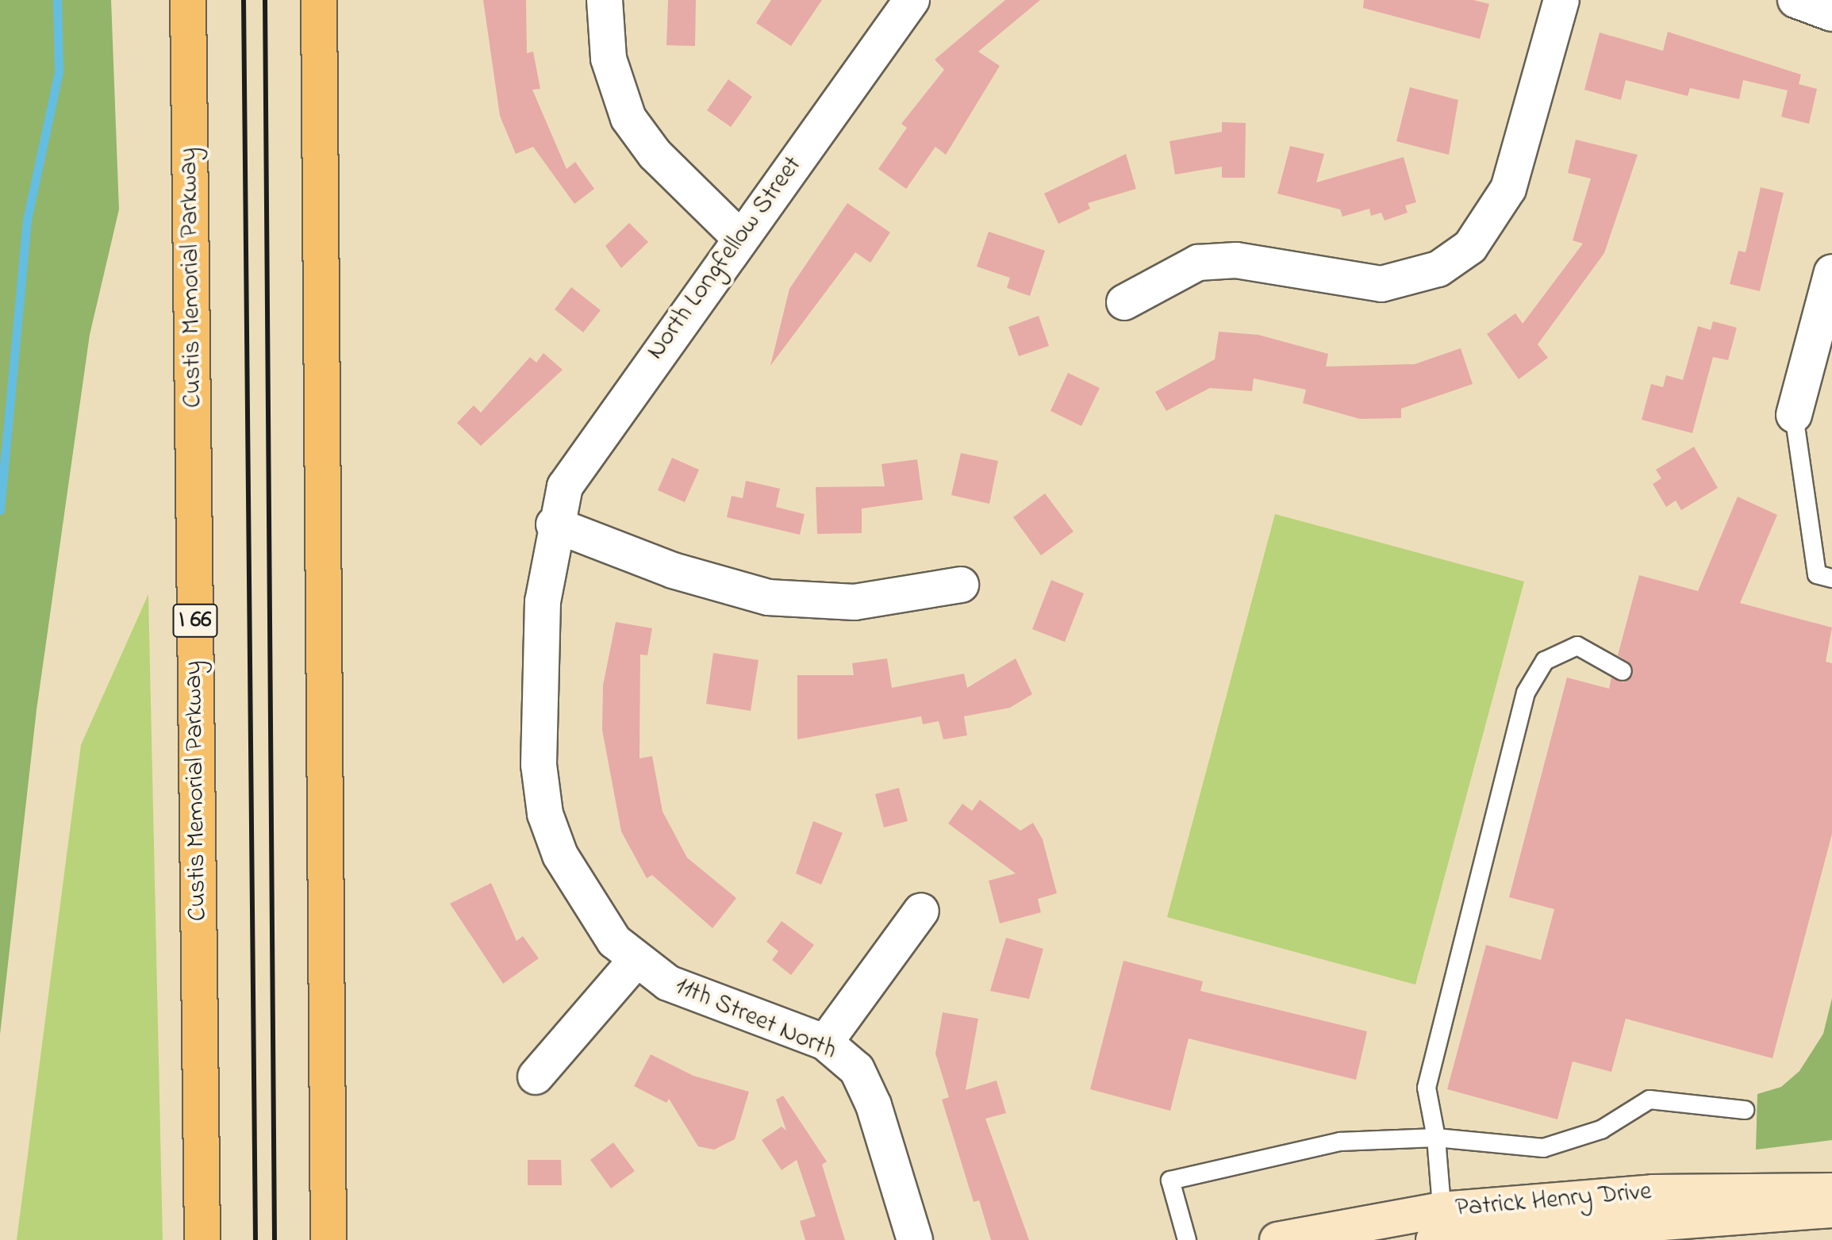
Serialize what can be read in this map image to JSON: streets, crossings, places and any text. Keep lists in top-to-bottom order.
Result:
{
  "streets": {
    "highway": ["Custis Memorial Parkway", "I 66"],
    "street": ["North Longfellow Street", "11th Street North", "Patrick Henry Drive"]
  },
  "crossings": [
    ["North Longfellow Street", "11th Street North"]
  ]
}
